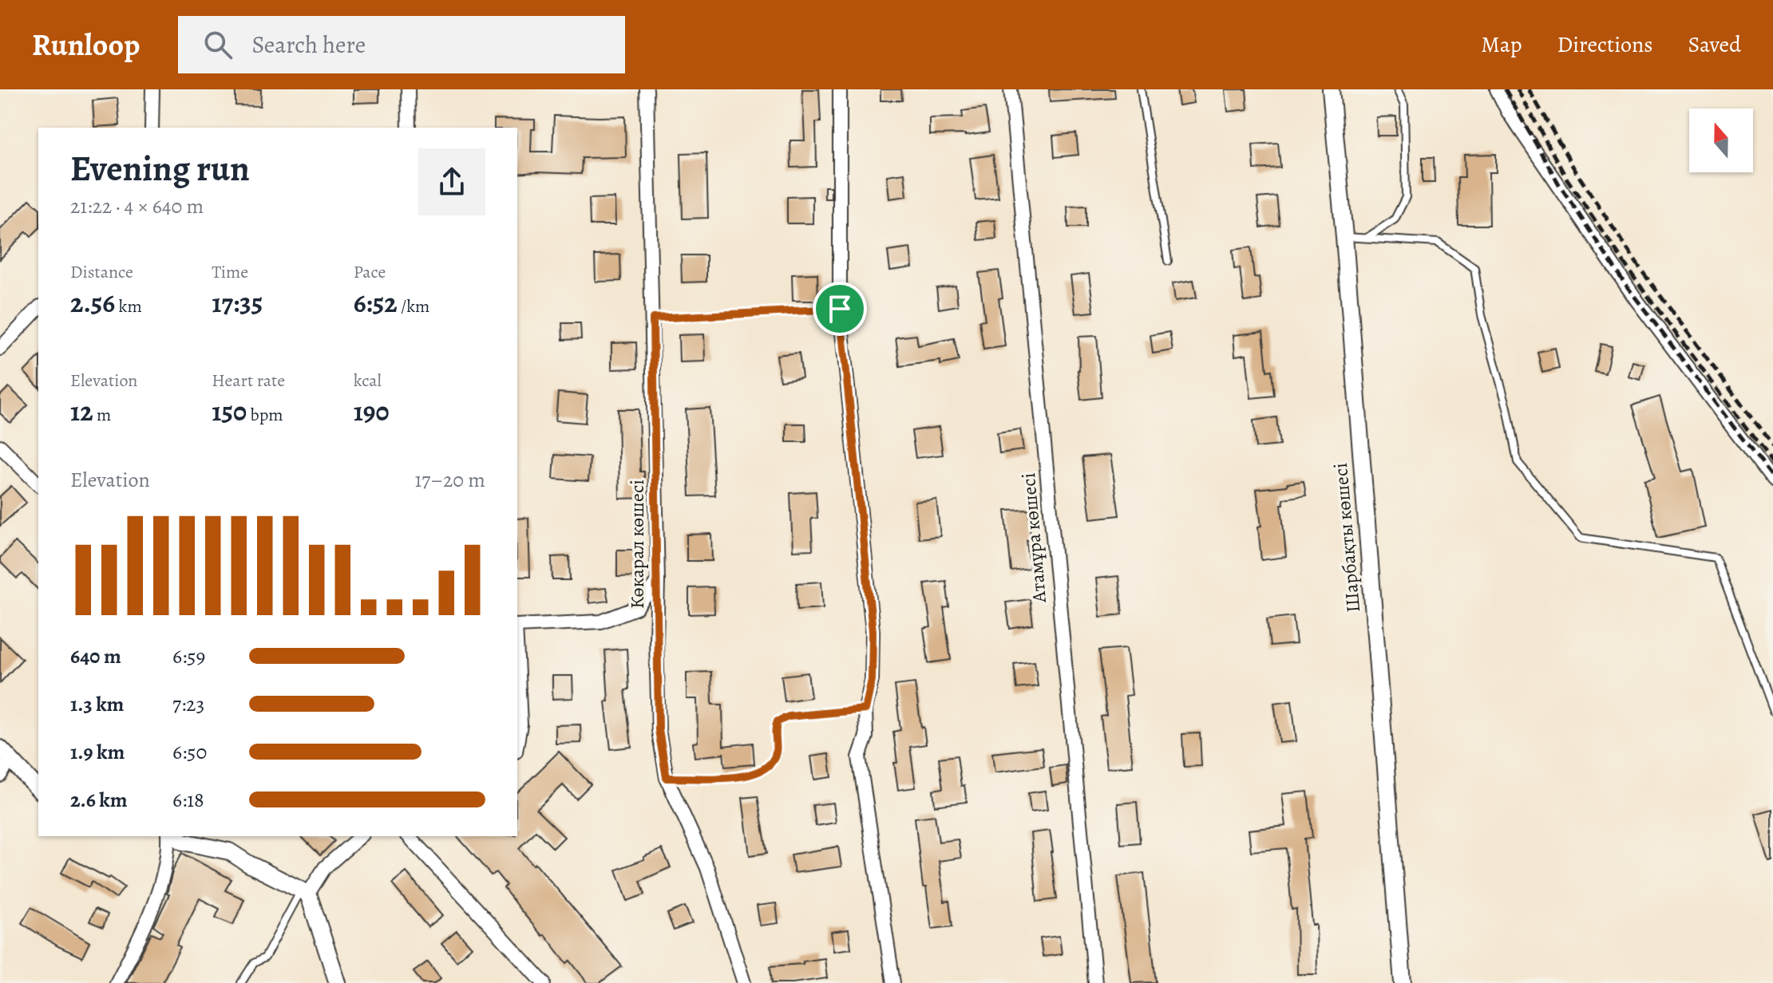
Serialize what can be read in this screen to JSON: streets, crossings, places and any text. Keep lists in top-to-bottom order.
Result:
{
  "streets": {
    "street": ["Атамұра көшесі", "Шарбақты көшесі", "Көкарал көшесі"]
  },
  "north": "top",
  "page": {
    "header": "Runloop",
    "search": "Search here",
    "nav": ["Map", "Directions", "Saved"],
    "heading": ["Evening run", "21:22 · 4 × 640 m"],
    "stats": [
      ["Distance", "2.56 km"],
      ["Time", "17:35"],
      ["Pace", "6:52 /km"],
      ["Elevation", "12 m"],
      ["Heart rate", "150 bpm"],
      ["kcal", "190"]
    ],
    "chart": ["Elevation", "17–20 m"],
    "list": [
      {
        "name": "640 m",
        "note": "6:59"
      },
      {
        "name": "1.3 km",
        "note": "7:23"
      },
      {
        "name": "1.9 km",
        "note": "6:50"
      },
      {
        "name": "2.6 km",
        "note": "6:18"
      }
    ]
  }
}
